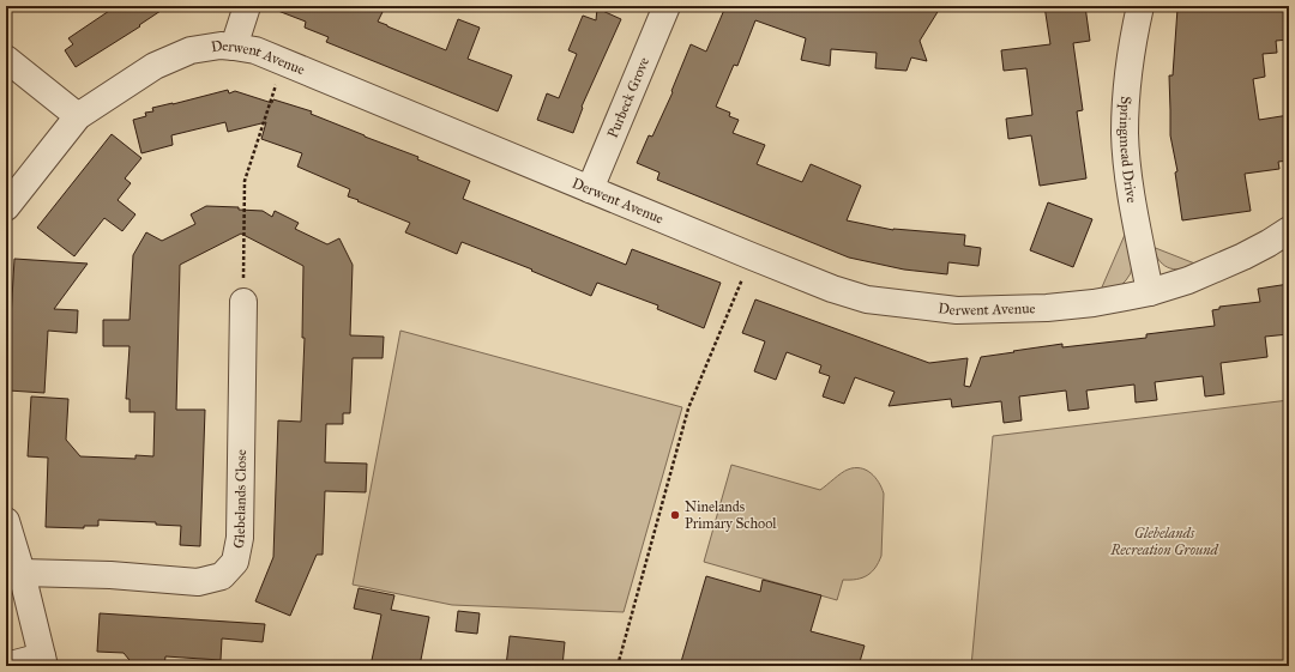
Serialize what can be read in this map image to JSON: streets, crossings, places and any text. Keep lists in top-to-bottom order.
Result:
{
  "streets": {
    "street": [
      "Derwent Avenue",
      "Purbeck Grove",
      "Springmead Drive",
      "Glebelands Close"
    ]
  },
  "crossings": [
    ["Derwent Avenue", "Purbeck Grove"],
    ["Derwent Avenue", "Springmead Drive"]
  ],
  "parks": ["Glebelands Recreation Ground"],
  "places": ["Ninelands Primary School"]
}
